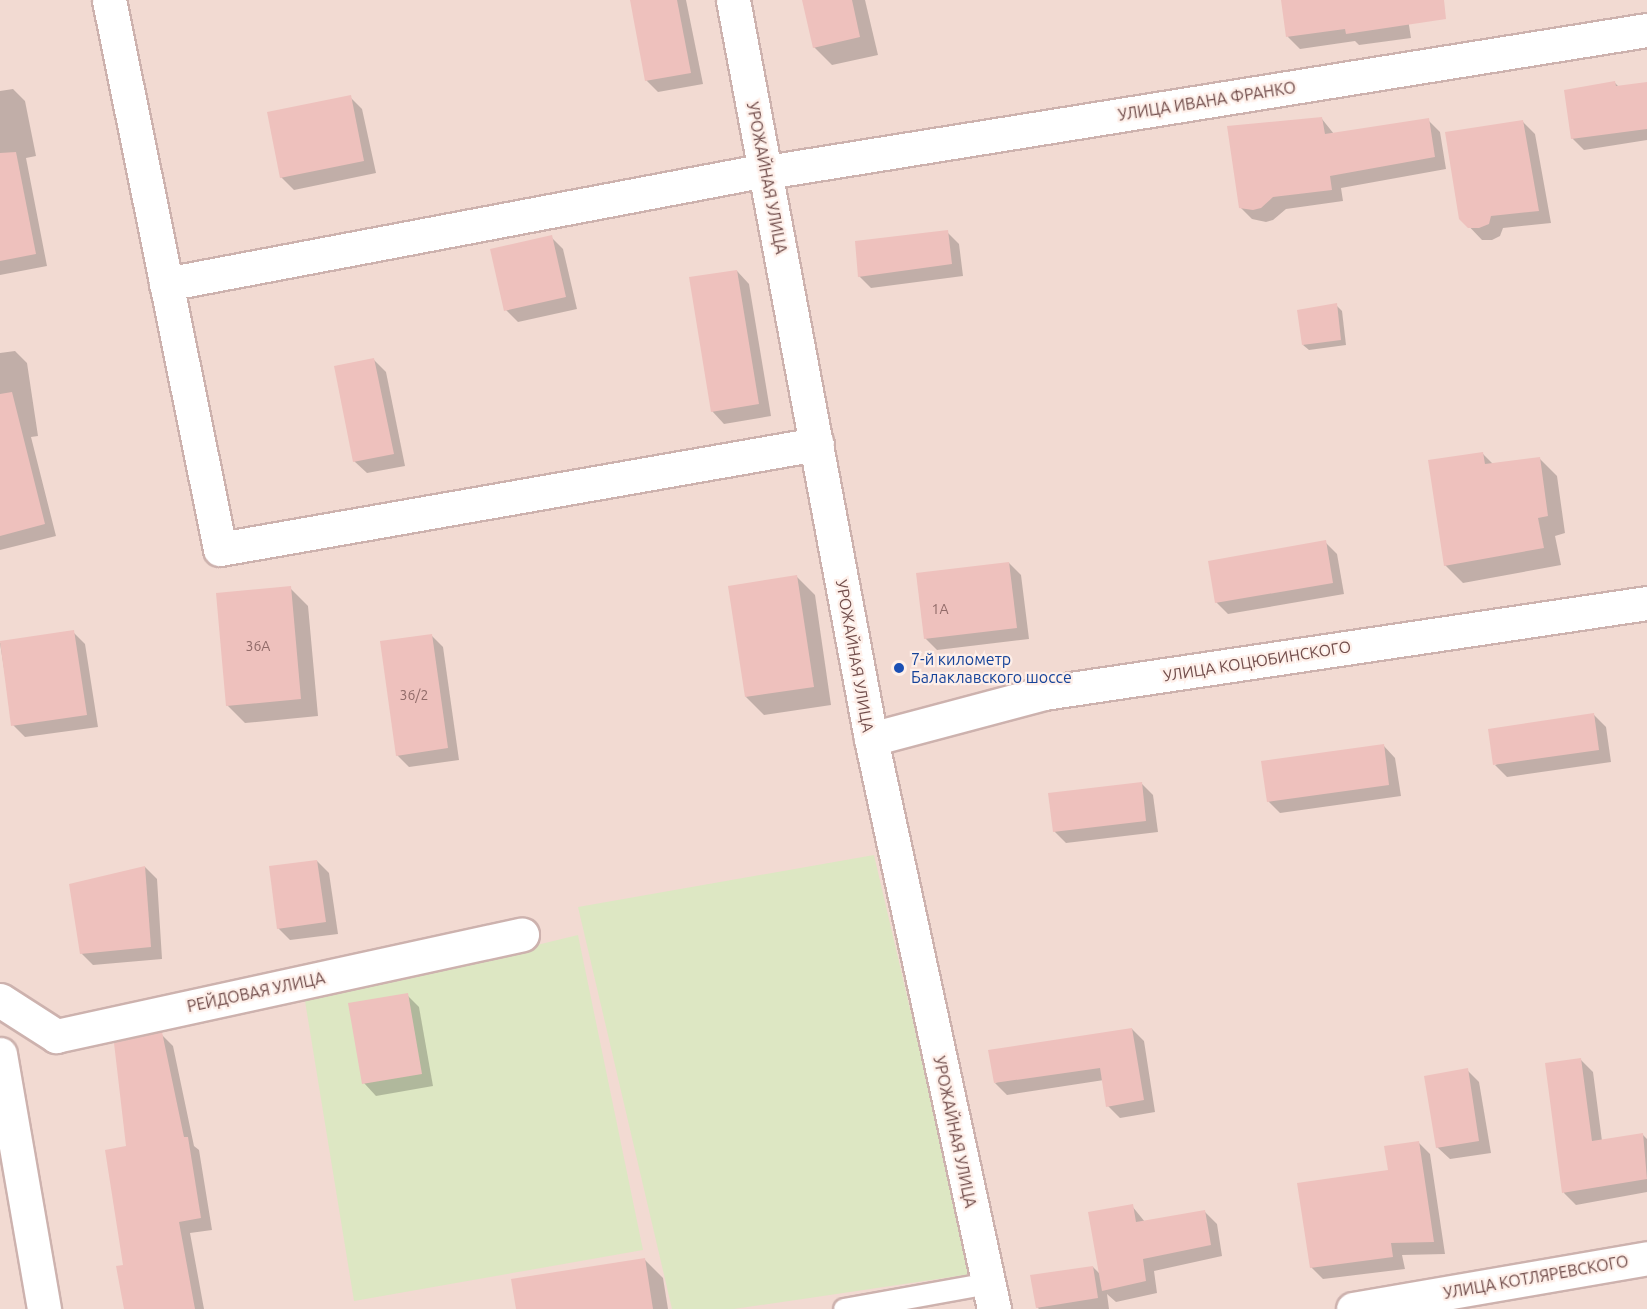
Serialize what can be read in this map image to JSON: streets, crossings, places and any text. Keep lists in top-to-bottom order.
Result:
{
  "streets": {
    "street": [
      "УЛИЦА ИВАНА ФРАНКО",
      "УРОЖАЙНАЯ УЛИЦА",
      "УЛИЦА КОЦЮБИНСКОГО",
      "РЕЙДОВАЯ УЛИЦА",
      "УЛИЦА КОТЛЯРЕВСКОГО"
    ]
  },
  "crossings": [
    ["УЛИЦА ИВАНА ФРАНКО", "УРОЖАЙНАЯ УЛИЦА"],
    ["УРОЖАЙНАЯ УЛИЦА", "УЛИЦА КОЦЮБИНСКОГО"]
  ],
  "places": ["7-й километр Балаклавского шоссе"],
  "house_numbers": ["1А", "36А", "36/2"]
}
